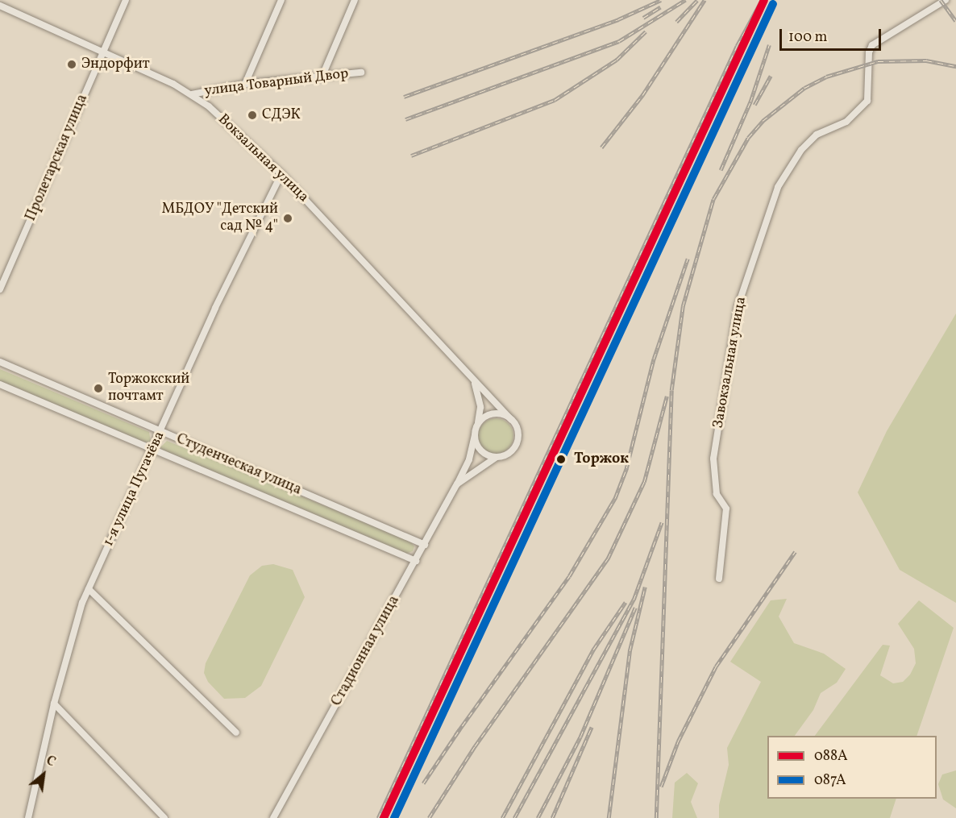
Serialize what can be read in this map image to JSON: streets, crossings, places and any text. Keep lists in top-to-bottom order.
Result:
{
  "streets": {
    "street": [
      "улица Товарный Двор",
      "Пролетарская улица",
      "Вокзальная улица",
      "Завокзальная улица",
      "Студенческая улица",
      "1-я улица Пугачёва",
      "Стадионная улица"
    ]
  },
  "crossings": [
    ["улица Товарный Двор", "Вокзальная улица"],
    ["Пролетарская улица", "Вокзальная улица"],
    ["Вокзальная улица", "1-я улица Пугачёва"],
    ["Вокзальная улица", "Стадионная улица"],
    ["Студенческая улица", "1-я улица Пугачёва"],
    ["Студенческая улица", "Стадионная улица"]
  ],
  "places": [
    "Эндорфит",
    "СДЭК",
    "МБДОУ \"Детский сад № 4\"",
    "Торжокский почтамт",
    "Торжок"
  ],
  "lines": ["transit line 088А", "transit line 087А"],
  "legend": ["088А", "087А"],
  "scale_bar": "100 m",
  "north": "top right"
}
